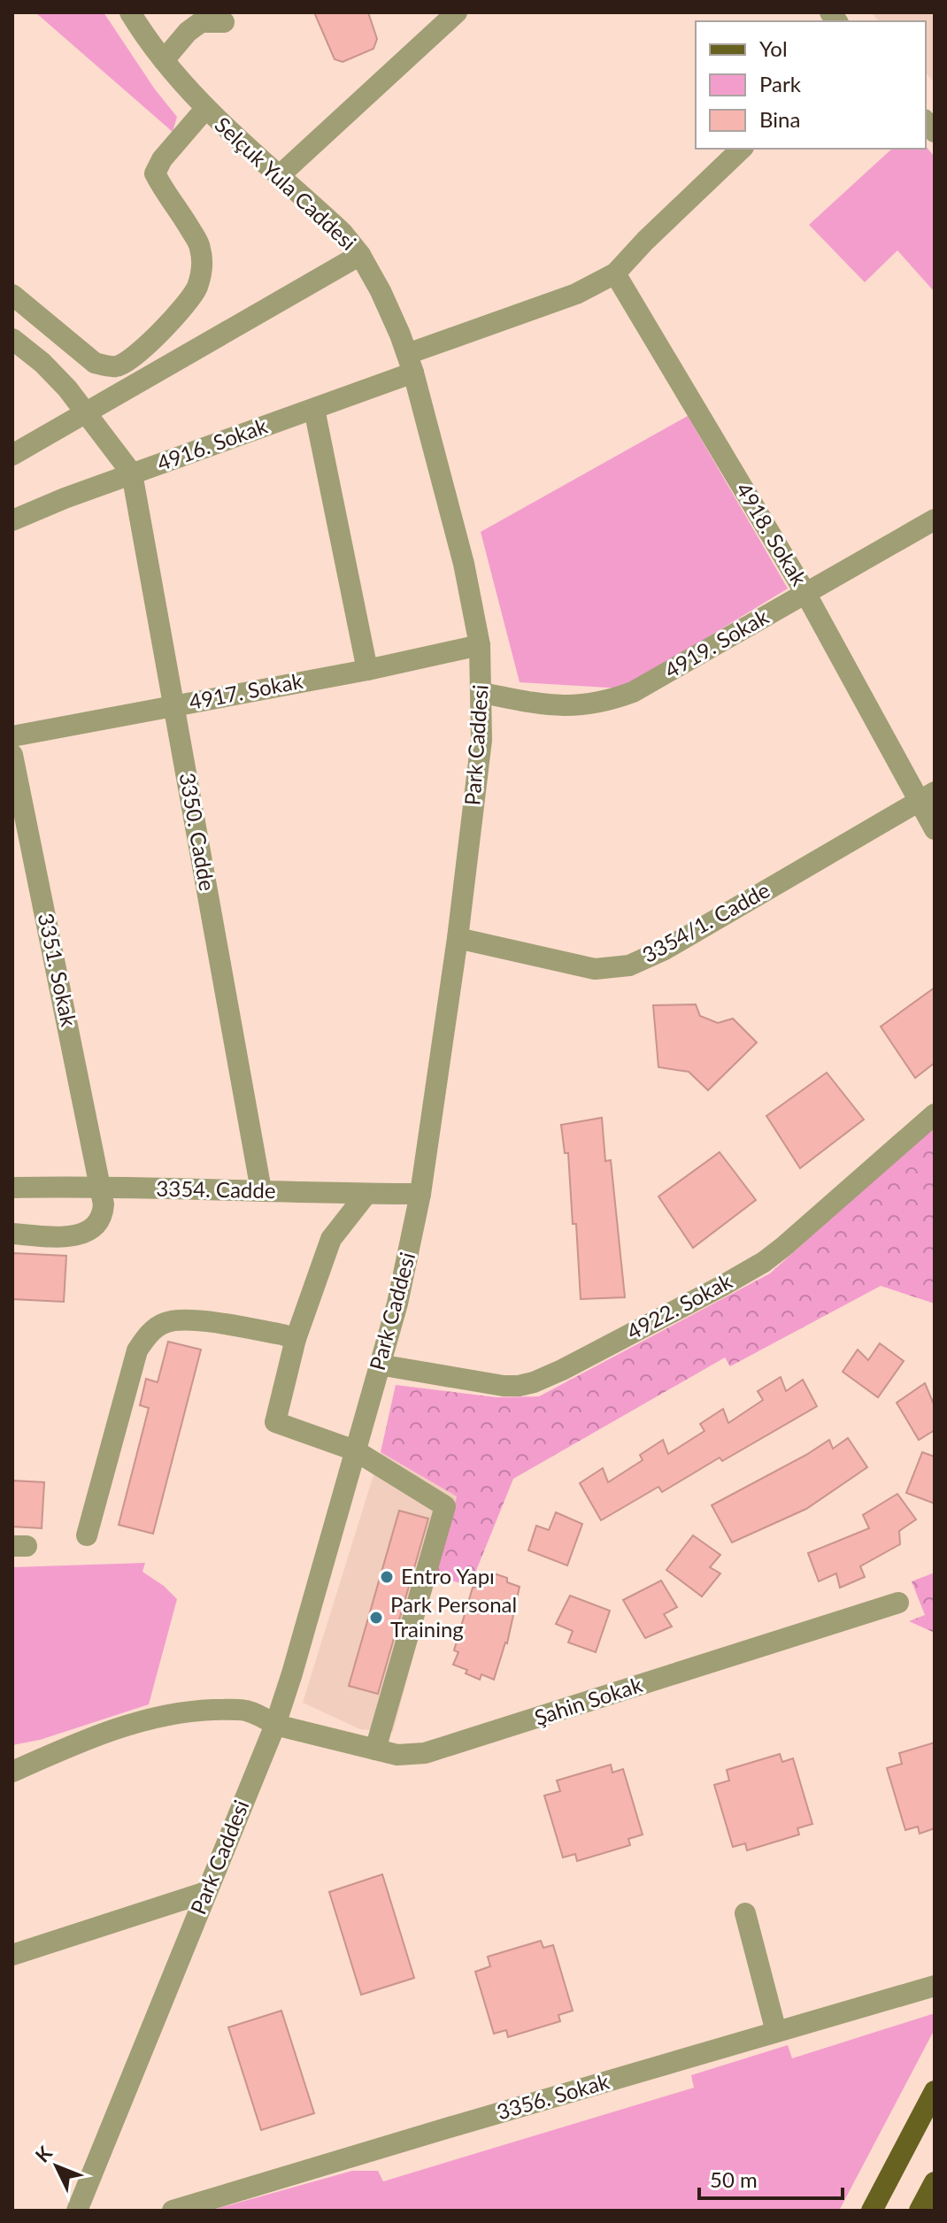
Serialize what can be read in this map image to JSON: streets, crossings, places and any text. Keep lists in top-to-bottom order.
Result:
{
  "streets": {
    "street": [
      "Selçuk Yula Caddesi",
      "4916. Sokak",
      "4918. Sokak",
      "4919. Sokak",
      "4917. Sokak",
      "Park Caddesi",
      "3350. Cadde",
      "3354/1. Cadde",
      "3351. Sokak",
      "3354. Cadde",
      "4922. Sokak",
      "Şahin Sokak",
      "3356. Sokak"
    ]
  },
  "crossings": [
    ["Selçuk Yula Caddesi", "4916. Sokak"],
    ["Selçuk Yula Caddesi", "Park Caddesi"],
    ["4916. Sokak", "4918. Sokak"],
    ["4916. Sokak", "Park Caddesi"],
    ["4916. Sokak", "3350. Cadde"],
    ["4918. Sokak", "4919. Sokak"],
    ["4918. Sokak", "3354/1. Cadde"],
    ["4919. Sokak", "Park Caddesi"],
    ["4917. Sokak", "Park Caddesi"],
    ["4917. Sokak", "3350. Cadde"],
    ["Park Caddesi", "3354/1. Cadde"],
    ["Park Caddesi", "3354. Cadde"],
    ["Park Caddesi", "4922. Sokak"],
    ["Park Caddesi", "Şahin Sokak"],
    ["3350. Cadde", "3354. Cadde"],
    ["3351. Sokak", "3354. Cadde"]
  ],
  "places": ["Entro Yapı", "Park Personal Training"],
  "legend": ["Yol", "Park", "Bina"],
  "scale_bar": "50 m",
  "north": "top left"
}
